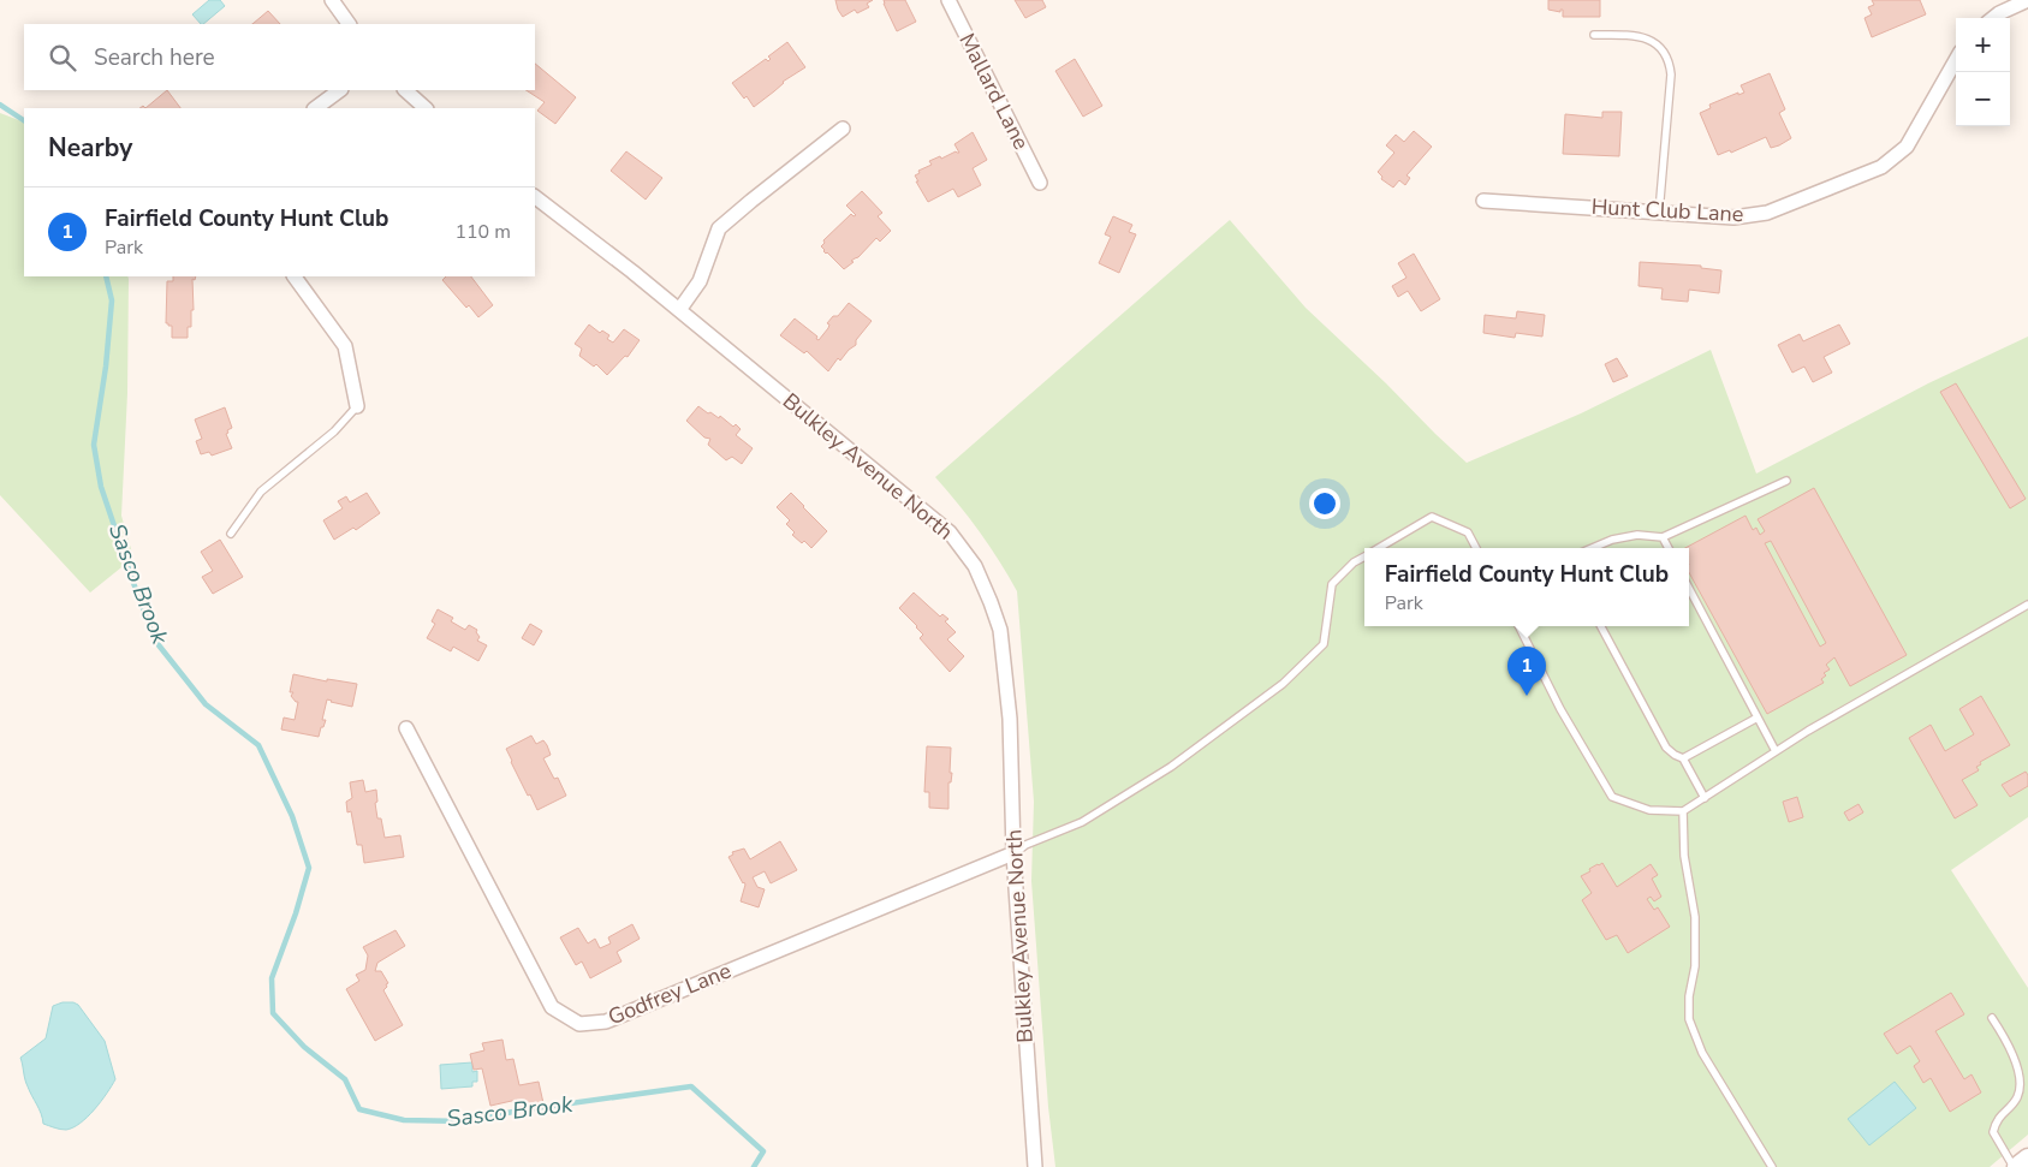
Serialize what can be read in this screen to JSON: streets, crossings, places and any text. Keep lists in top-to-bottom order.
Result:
{
  "streets": {
    "street": [
      "Mallard Lane",
      "Hunt Club Lane",
      "Bulkley Avenue North",
      "Godfrey Lane"
    ]
  },
  "crossings": [
    ["Bulkley Avenue North", "Godfrey Lane"]
  ],
  "water": ["Sasco Brook"],
  "page": {
    "map_buttons": ["+", "−"],
    "search": "Search here",
    "heading": "Nearby",
    "list": [
      {
        "mark": "1",
        "name": "Fairfield County Hunt Club",
        "note": "Park",
        "value": "110 m"
      }
    ],
    "popup": ["Fairfield County Hunt Club", "Park"],
    "pins": "1"
  }
}
